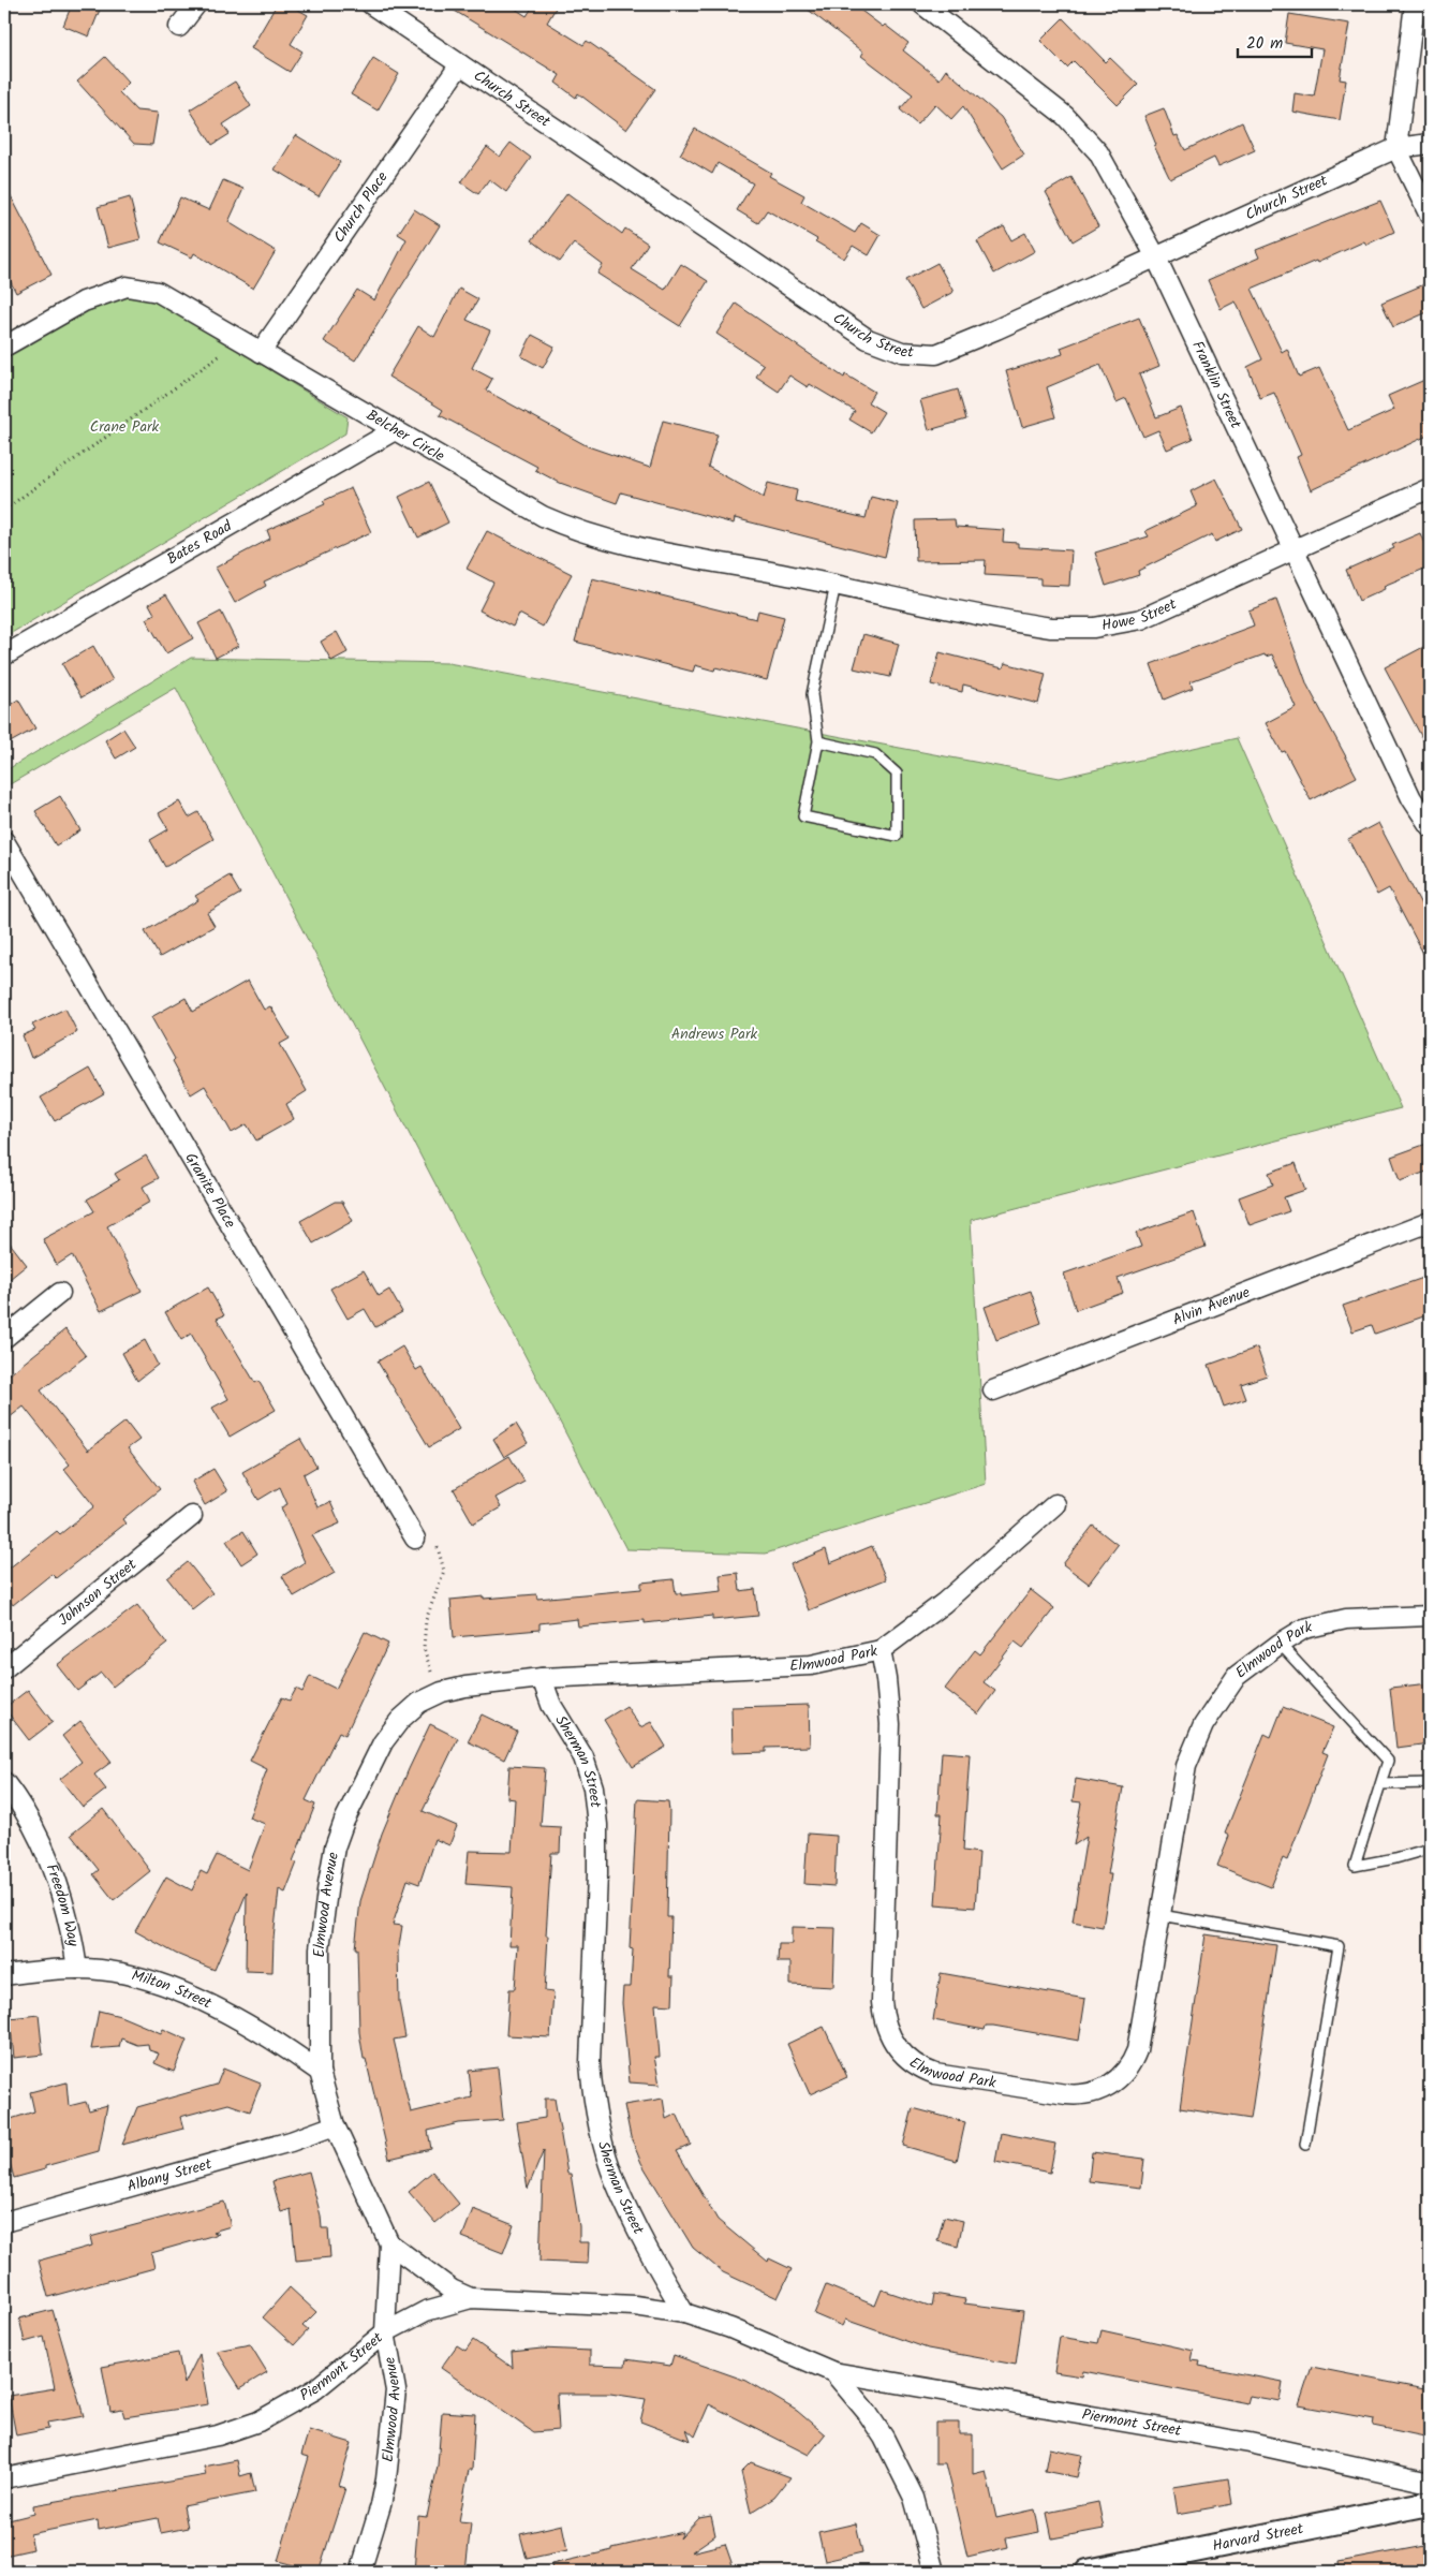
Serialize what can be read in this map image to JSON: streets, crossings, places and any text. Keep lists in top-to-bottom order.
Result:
{
  "streets": {
    "street": [
      "Church Street",
      "Church Place",
      "Franklin Street",
      "Belcher Circle",
      "Bates Road",
      "Howe Street",
      "Granite Place",
      "Alvin Avenue",
      "Johnson Street",
      "Elmwood Park",
      "Sherman Street",
      "Elmwood Avenue",
      "Freedom Way",
      "Milton Street",
      "Albany Street",
      "Piermont Street",
      "Harvard Street"
    ]
  },
  "crossings": [
    ["Church Street", "Church Place"],
    ["Church Street", "Franklin Street"],
    ["Church Place", "Belcher Circle"],
    ["Franklin Street", "Howe Street"],
    ["Belcher Circle", "Bates Road"],
    ["Belcher Circle", "Howe Street"],
    ["Elmwood Park", "Sherman Street"],
    ["Elmwood Park", "Elmwood Avenue"],
    ["Sherman Street", "Elmwood Avenue"],
    ["Sherman Street", "Piermont Street"],
    ["Elmwood Avenue", "Milton Street"],
    ["Elmwood Avenue", "Albany Street"],
    ["Elmwood Avenue", "Piermont Street"],
    ["Freedom Way", "Milton Street"]
  ],
  "parks": ["Crane Park", "Andrews Park"],
  "scale_bar": "20 m"
}
